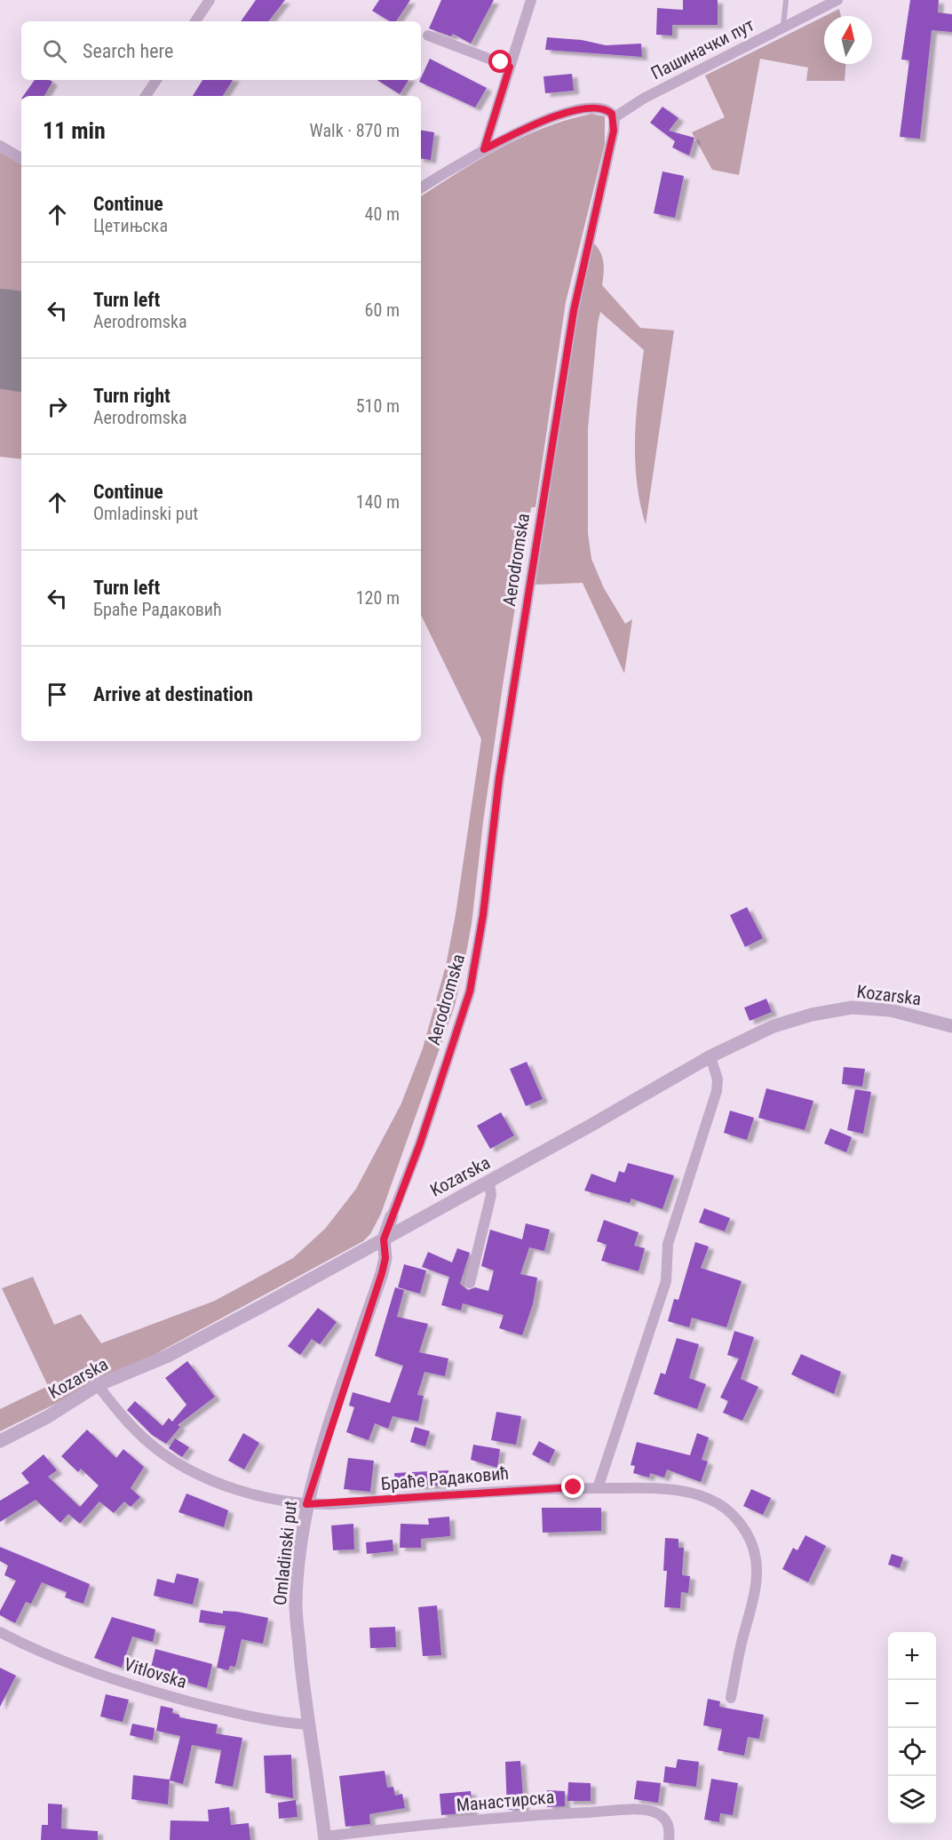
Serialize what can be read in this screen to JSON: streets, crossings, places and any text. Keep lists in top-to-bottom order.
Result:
{
  "streets": {
    "street": [
      "Пашиначки пут",
      "Aerodromska",
      "Kozarska",
      "Браће Радаковић",
      "Omladinski put",
      "Vitlovska",
      "Манастирска"
    ]
  },
  "crossings": [
    ["Пашиначки пут", "Aerodromska"],
    ["Aerodromska", "Omladinski put"],
    ["Kozarska", "Браће Радаковић"],
    ["Kozarska", "Omladinski put"],
    ["Браће Радаковић", "Omladinski put"],
    ["Omladinski put", "Vitlovska"],
    ["Omladinski put", "Манастирска"]
  ],
  "north": "top",
  "page": {
    "search": "Search here",
    "heading": ["11 min", "Walk · 870 m"],
    "list": [
      ["Continue", "Цетињска", "40 m"],
      ["Turn left", "Aerodromska", "60 m"],
      ["Turn right", "Aerodromska", "510 m"],
      ["Continue", "Omladinski put", "140 m"],
      ["Turn left", "Браће Радаковић", "120 m"],
      "Arrive at destination"
    ],
    "map_buttons": ["+", "−"]
  }
}
